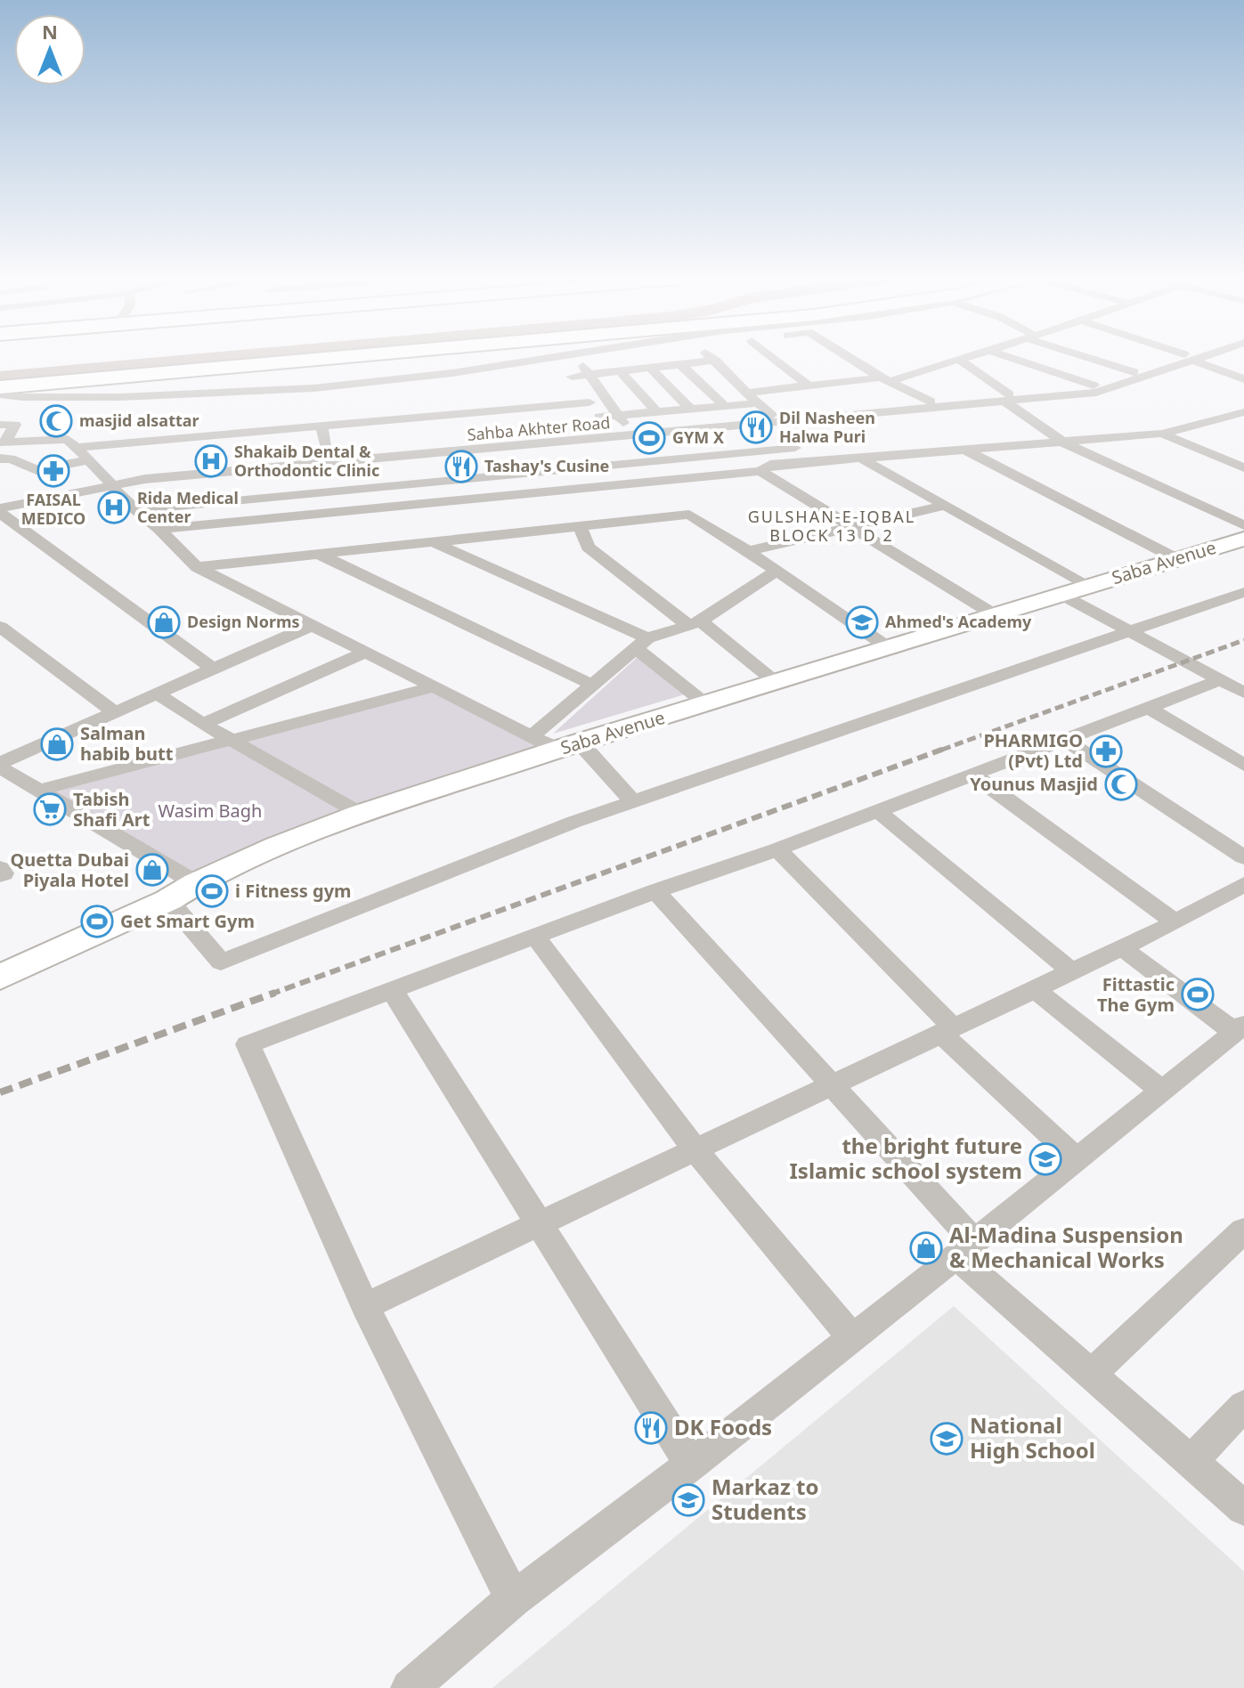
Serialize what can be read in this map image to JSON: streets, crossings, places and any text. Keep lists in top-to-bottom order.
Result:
{
  "streets": {
    "main road": ["Saba Avenue"],
    "street": ["Sahba Akhter Road"]
  },
  "districts": ["GULSHAN-E-IQBAL BLOCK 13 D 2"],
  "parks": ["Wasim Bagh"],
  "places": {
    "mosque": ["masjid alsattar", "Younus Masjid"],
    "restaurant": ["Dil Nasheen Halwa Puri", "Tashay's Cusine", "DK Foods"],
    "sports": [
      "GYM X",
      "i Fitness gym",
      "Get Smart Gym",
      "Fittastic The Gym"
    ],
    "hospital": ["Shakaib Dental & Orthodontic Clinic", "Rida Medical Center"],
    "pharmacy": ["FAISAL MEDICO", "PHARMIGO (Pvt) Ltd"],
    "shop": [
      "Design Norms",
      "Salman habib butt",
      "Quetta Dubai Piyala Hotel",
      "Al-Madina Suspension & Mechanical Works"
    ],
    "school or university": [
      "Ahmed's Academy",
      "the bright future Islamic school system",
      "National High School",
      "Markaz to Students"
    ],
    "supermarket": ["Tabish Shafi Art"]
  },
  "north": "top"
}
